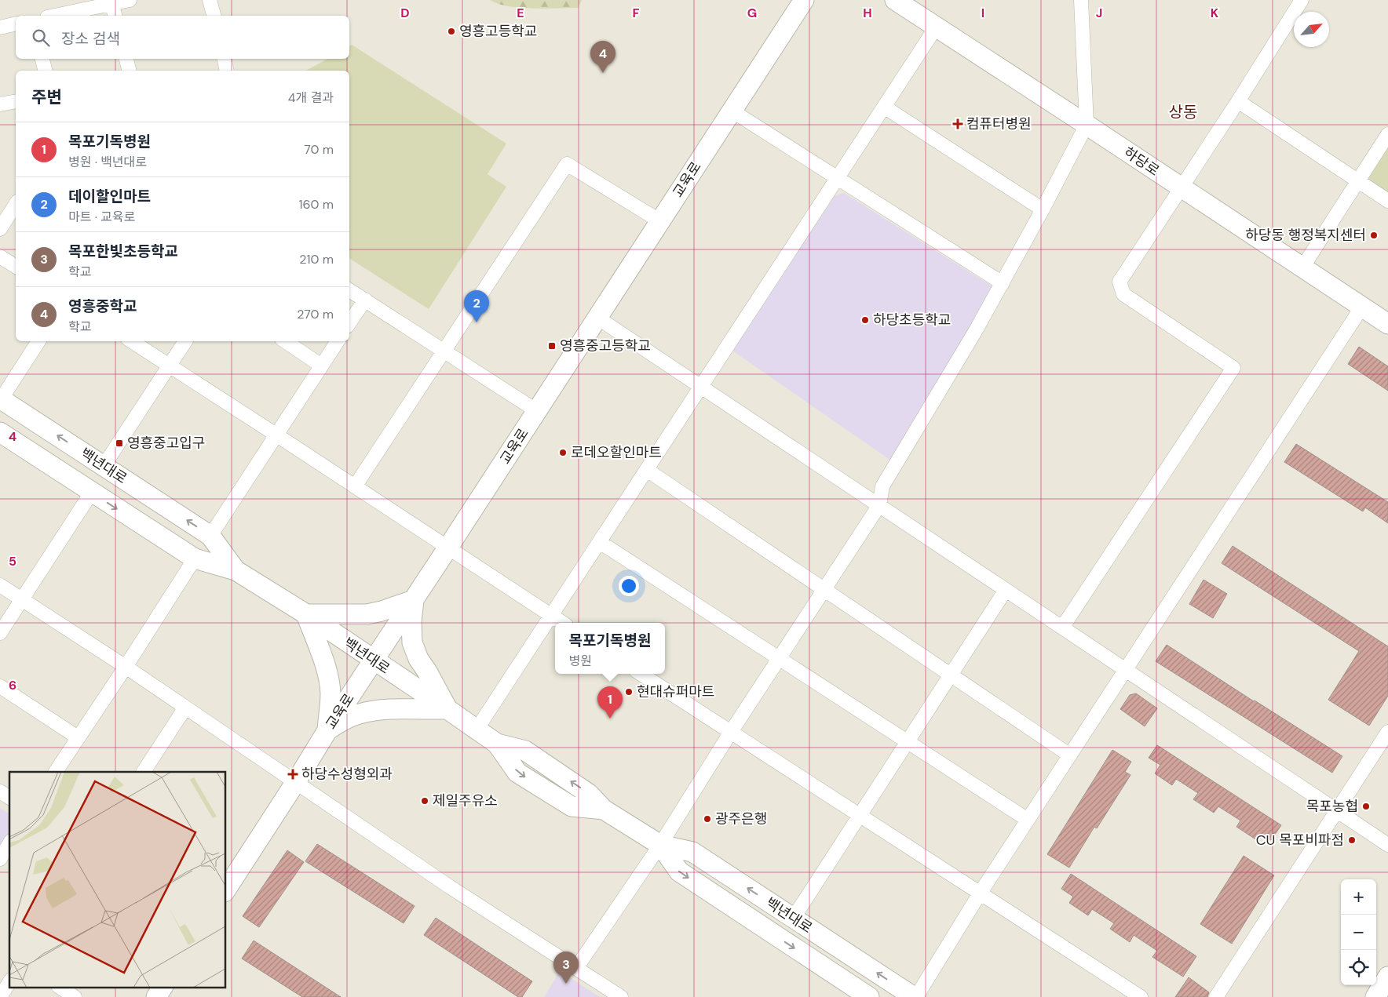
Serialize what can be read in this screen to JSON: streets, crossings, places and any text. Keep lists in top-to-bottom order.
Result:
{
  "streets": {
    "street": ["하당로", "교육로", "백년대로"]
  },
  "crossings": [
    ["교육로", "백년대로"]
  ],
  "districts": ["상동"],
  "places": {
    "other": [
      "영흥고등학교",
      "하당동 행정복지센터",
      "하당초등학교",
      "로데오할인마트",
      "현대슈퍼마트",
      "제일주유소",
      "목포농협",
      "광주은행",
      "CU 목포비파점"
    ],
    "health": ["컴퓨터병원", "하당수성형외과"],
    "transit": ["영흥중고등학교", "영흥중고입구"]
  },
  "north": "top right",
  "page": {
    "search": "장소 검색",
    "pins": [
      "4",
      "2",
      "1",
      "3"
    ],
    "heading": ["주변", "4개 결과"],
    "list": [
      {
        "mark": "1",
        "name": "목포기독병원",
        "note": "병원 · 백년대로",
        "value": "70 m"
      },
      {
        "mark": "2",
        "name": "데이할인마트",
        "note": "마트 · 교육로",
        "value": "160 m"
      },
      {
        "mark": "3",
        "name": "목포한빛초등학교",
        "note": "학교",
        "value": "210 m"
      },
      {
        "mark": "4",
        "name": "영흥중학교",
        "note": "학교",
        "value": "270 m"
      }
    ],
    "popup": ["목포기독병원", "병원"],
    "map_buttons": ["+", "−"]
  },
  "grid": {
    "columns": [
      "D",
      "E",
      "F",
      "G",
      "H",
      "I",
      "J",
      "K"
    ],
    "rows": ["4", "5", "6"]
  }
}
